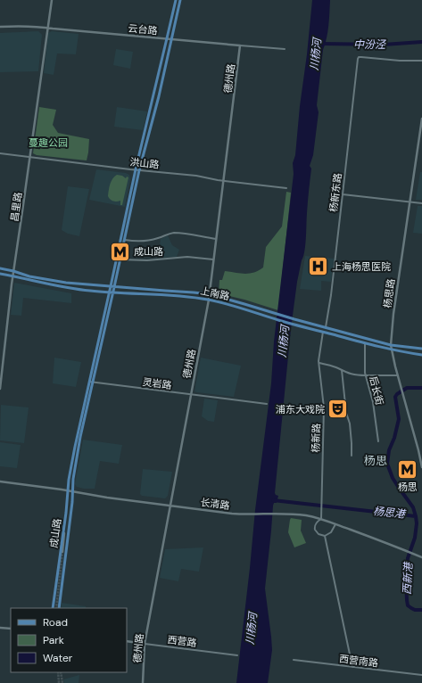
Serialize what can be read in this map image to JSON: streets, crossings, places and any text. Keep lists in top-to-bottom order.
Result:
{
  "streets": {
    "main road": ["上南路", "成山路"],
    "street": [
      "云台路",
      "德州路",
      "洪山路",
      "杨新东路",
      "昌里路",
      "杨思路",
      "灵岩路",
      "后长街",
      "杨新路",
      "长清路",
      "西营路",
      "西营南路"
    ]
  },
  "crossings": [
    ["云台路", "德州路"],
    ["云台路", "昌里路"],
    ["云台路", "成山路"],
    ["德州路", "洪山路"],
    ["德州路", "上南路"],
    ["德州路", "灵岩路"],
    ["德州路", "长清路"],
    ["德州路", "西营路"],
    ["洪山路", "昌里路"],
    ["洪山路", "成山路"],
    ["杨新东路", "上南路"],
    ["昌里路", "上南路"],
    ["上南路", "杨思路"],
    ["上南路", "后长街"],
    ["上南路", "杨新路"],
    ["上南路", "成山路"],
    ["灵岩路", "成山路"],
    ["杨新路", "长清路"],
    ["杨新路", "西营南路"],
    ["长清路", "成山路"]
  ],
  "districts": ["杨思"],
  "water": [
    "中汾泾",
    "川杨河",
    "杨思港",
    "西新港"
  ],
  "parks": ["蔓趣公园"],
  "places": {
    "metro station": ["成山路", "杨思"],
    "hospital": ["上海杨思医院"],
    "theatre": ["浦东大戏院"]
  },
  "legend": ["Road", "Park", "Water"]
}
